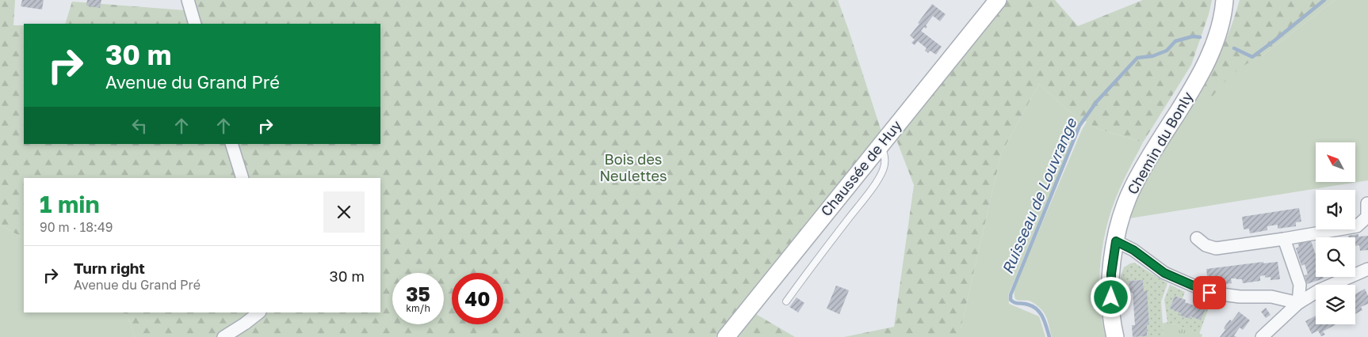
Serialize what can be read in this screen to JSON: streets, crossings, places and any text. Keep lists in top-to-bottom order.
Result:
{
  "streets": {
    "main road": ["Chemin du Bonly", "Chaussée de Huy"]
  },
  "water": ["Ruisseau de Louvrange"],
  "parks": ["Bois des Neulettes"],
  "north": "top left",
  "page": {
    "turn": ["30 m", "Avenue du Grand Pré"],
    "heading": ["1 min", "90 m · 18:49"],
    "list": [
      {
        "name": "Turn right",
        "note": "Avenue du Grand Pré",
        "value": "30 m"
      }
    ],
    "speed": "35 km/h",
    "limit": "40"
  }
}
